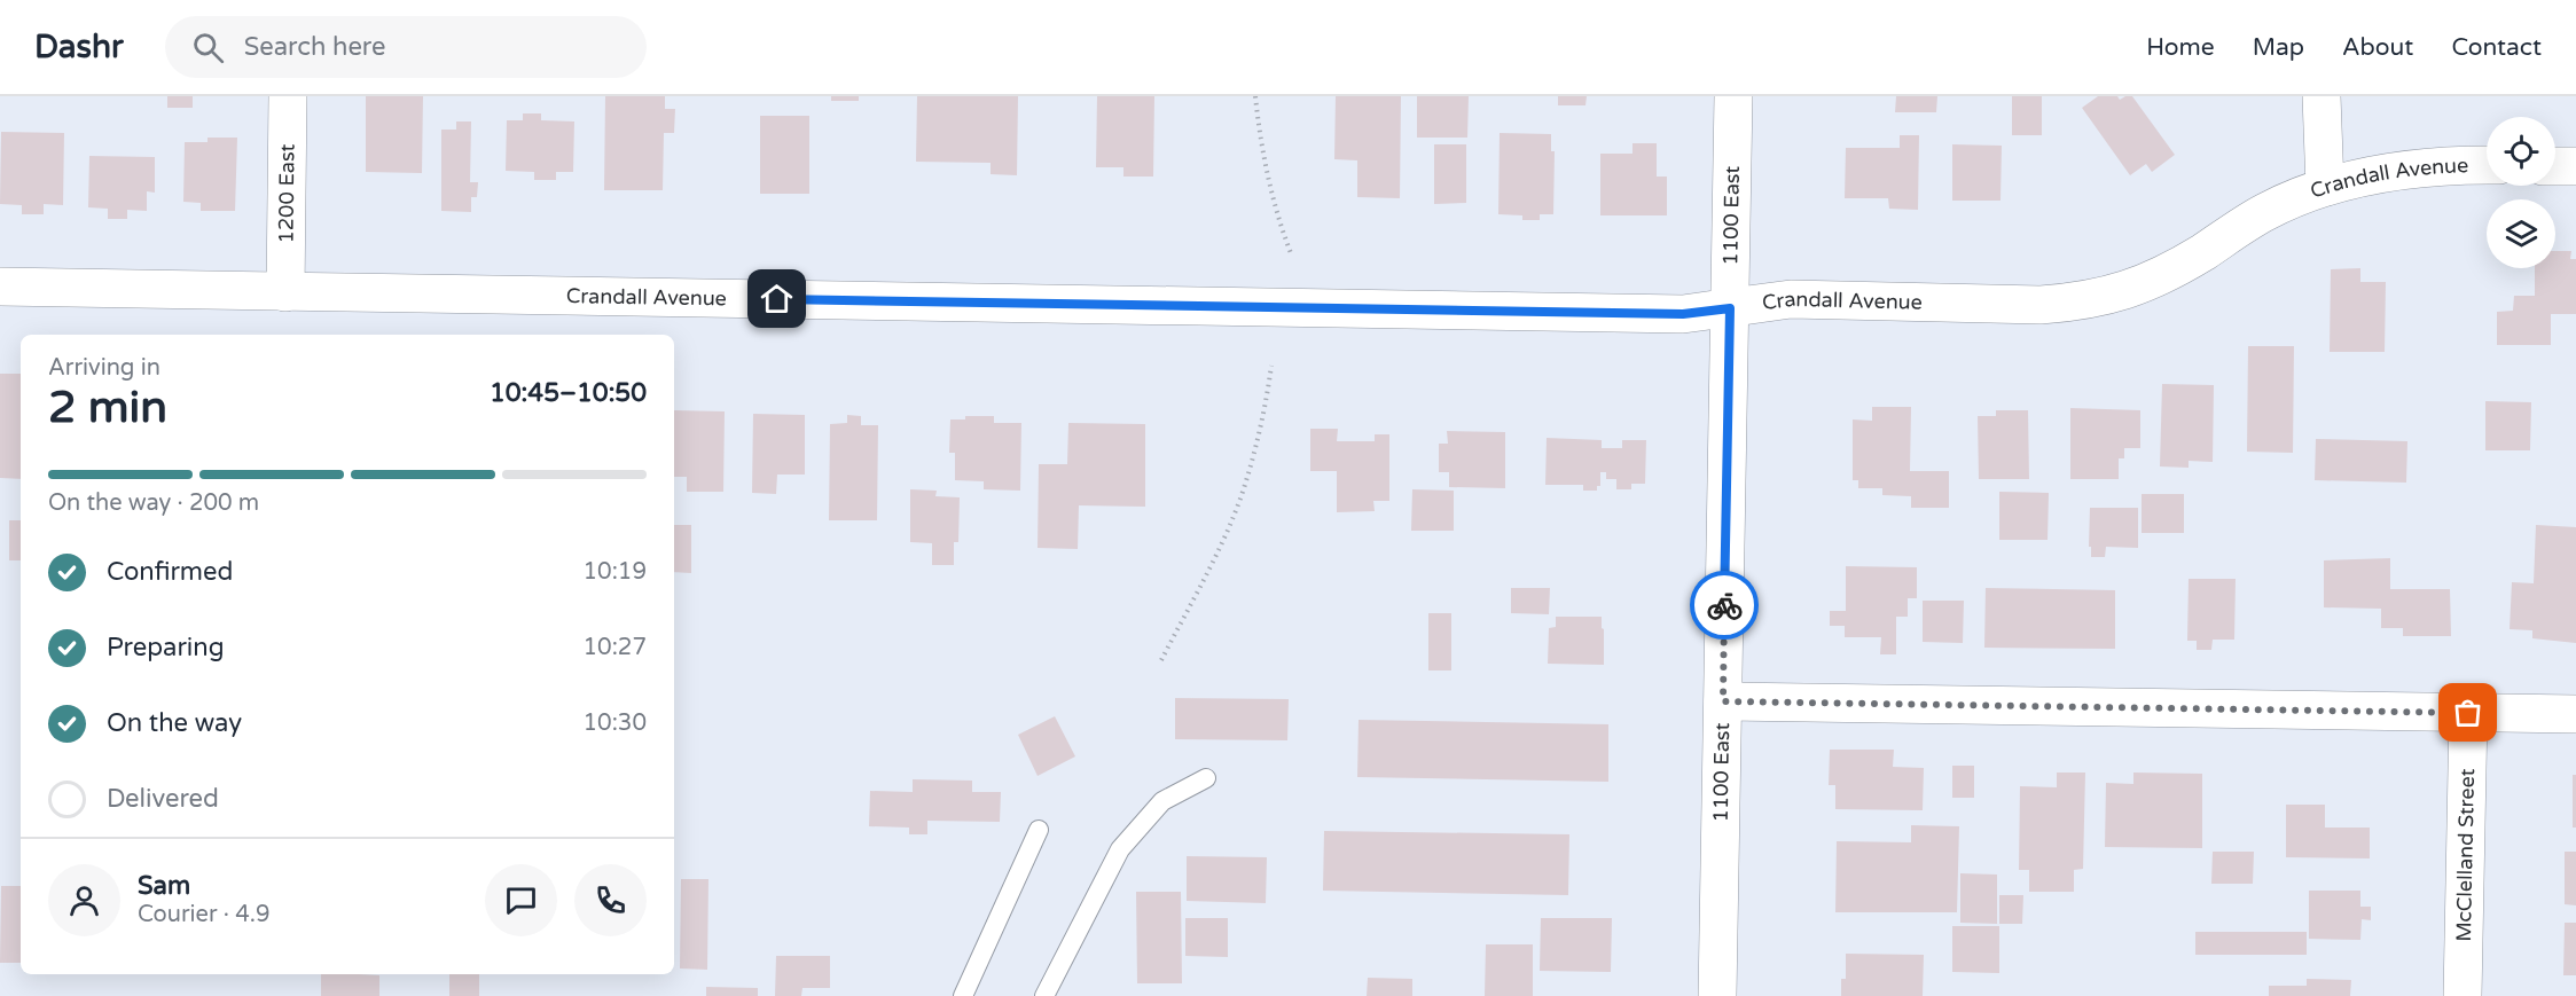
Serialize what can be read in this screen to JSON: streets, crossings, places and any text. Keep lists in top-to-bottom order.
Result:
{
  "streets": {
    "street": [
      "Crandall Avenue",
      "1200 East",
      "1100 East",
      "McClelland Street"
    ]
  },
  "crossings": [
    ["Crandall Avenue", "1200 East"],
    ["Crandall Avenue", "1100 East"]
  ],
  "page": {
    "header": "Dashr",
    "search": "Search here",
    "nav": [
      "Home",
      "Map",
      "About",
      "Contact"
    ],
    "heading": ["2 min", "Arriving in", "10:45–10:50"],
    "panel": ["Sam", "Courier · 4.9"],
    "bar": "On the way · 200 m",
    "list": [
      ["Confirmed", "10:19"],
      ["Preparing", "10:27"],
      ["On the way", "10:30"],
      "Delivered"
    ]
  }
}
